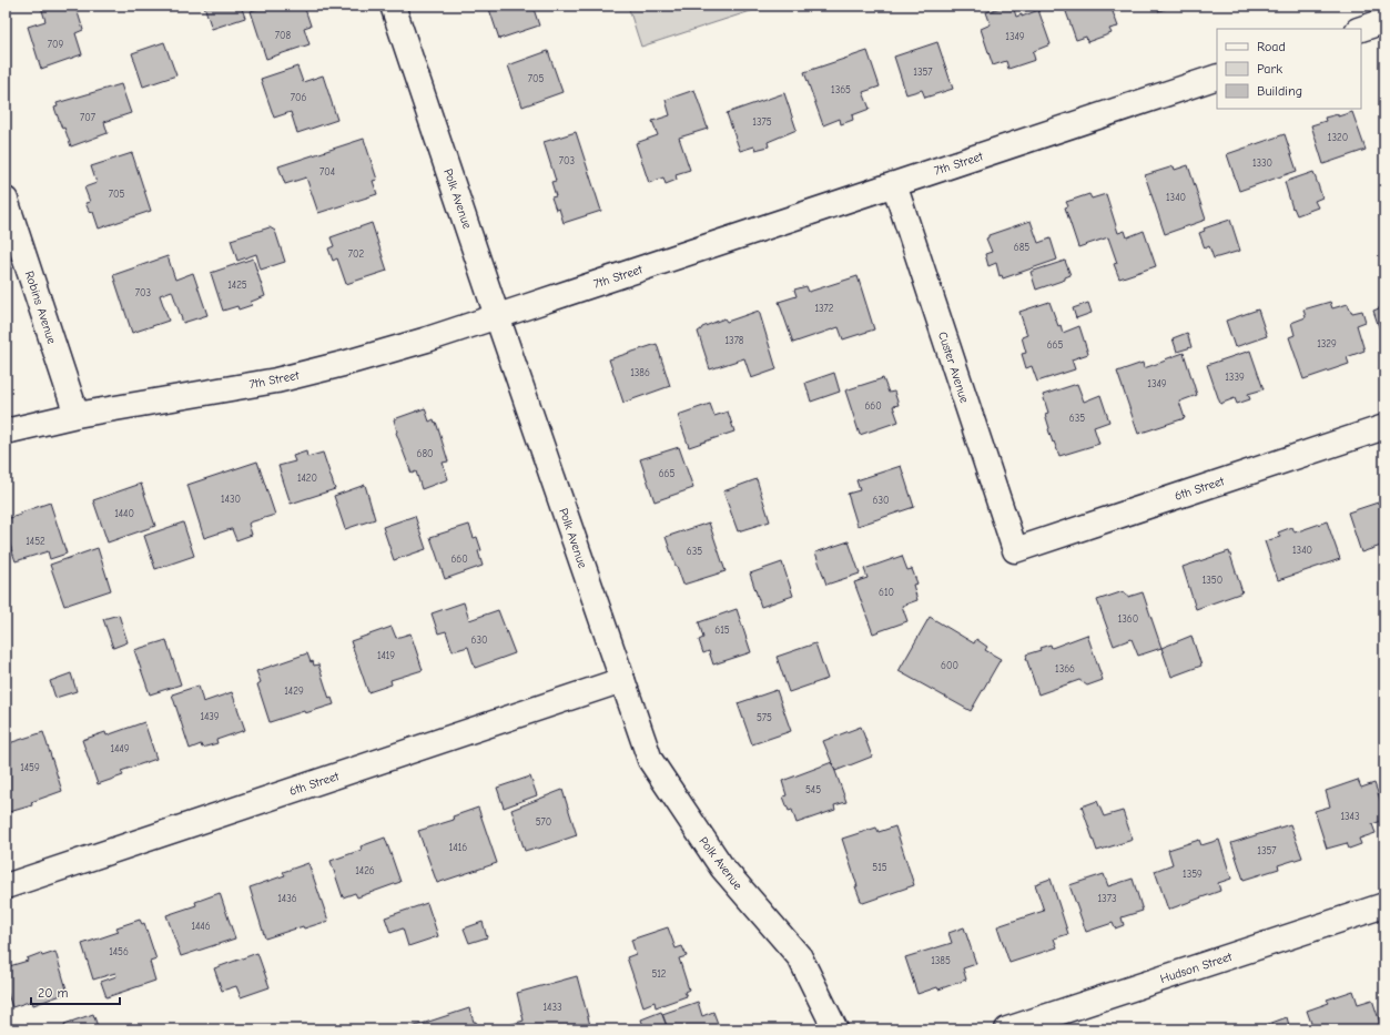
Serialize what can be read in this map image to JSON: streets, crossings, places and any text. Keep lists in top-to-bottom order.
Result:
{
  "streets": {
    "street": [
      "7th Street",
      "Polk Avenue",
      "Robins Avenue",
      "Custer Avenue",
      "6th Street",
      "Hudson Street"
    ]
  },
  "crossings": [
    ["7th Street", "Polk Avenue"],
    ["7th Street", "Robins Avenue"],
    ["7th Street", "Custer Avenue"],
    ["Polk Avenue", "6th Street"],
    ["Custer Avenue", "6th Street"]
  ],
  "house_numbers": [
    "708",
    "1349",
    "709",
    "1357",
    "705",
    "1365",
    "706",
    "707",
    "1375",
    "1320",
    "703",
    "1330",
    "704",
    "705",
    "1340",
    "685",
    "702",
    "1425",
    "703",
    "1372",
    "1378",
    "1329",
    "665",
    "1386",
    "1339",
    "1349",
    "660",
    "635",
    "680",
    "665",
    "1420",
    "1430",
    "630",
    "1440",
    "1452",
    "1340",
    "635",
    "660",
    "1350",
    "610",
    "1360",
    "615",
    "630",
    "1419",
    "600",
    "1366",
    "1429",
    "1439",
    "575",
    "1449",
    "1459",
    "545",
    "1343",
    "570",
    "1416",
    "1357",
    "515",
    "1426",
    "1359",
    "1436",
    "1373",
    "1446",
    "1456",
    "1385",
    "512",
    "1433"
  ],
  "legend": ["Road", "Park", "Building"],
  "scale_bar": "20 m"
}
